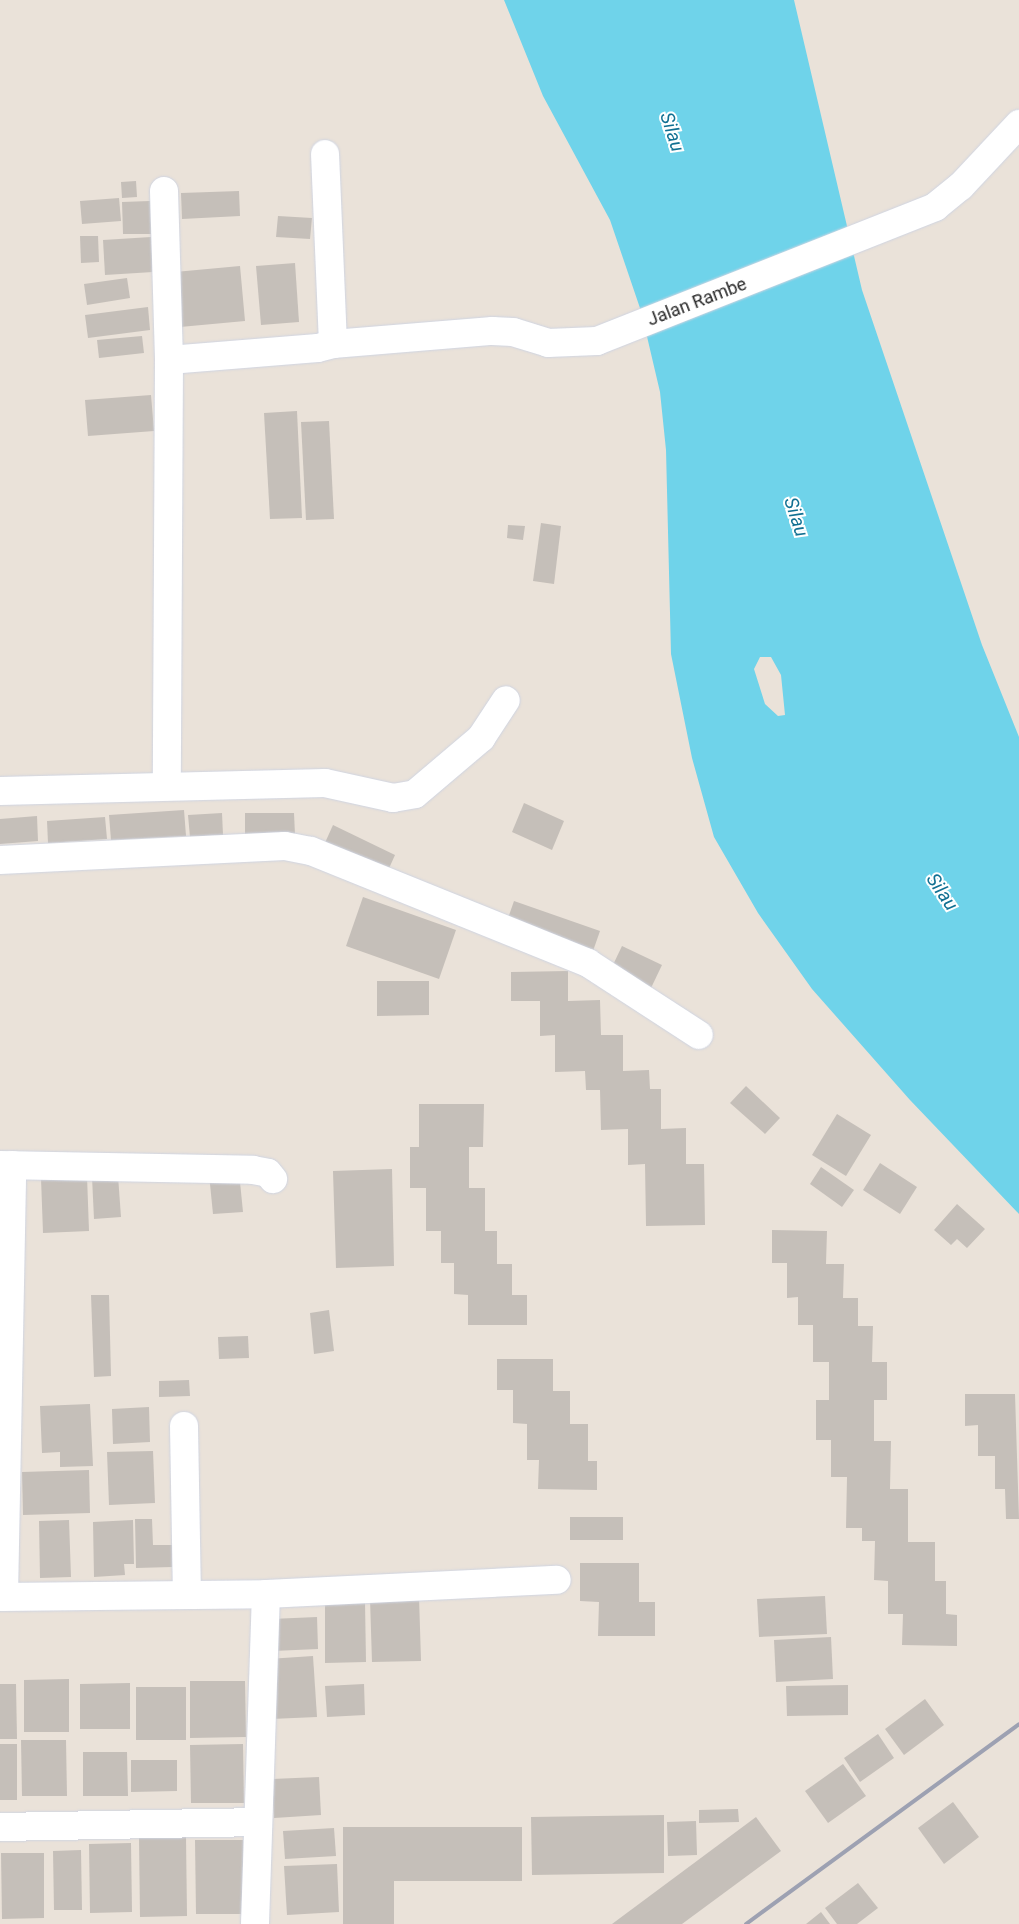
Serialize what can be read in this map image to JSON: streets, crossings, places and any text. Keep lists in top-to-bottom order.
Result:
{
  "streets": {
    "street": ["Jalan Rambe"]
  },
  "water": ["Silau"]
}
